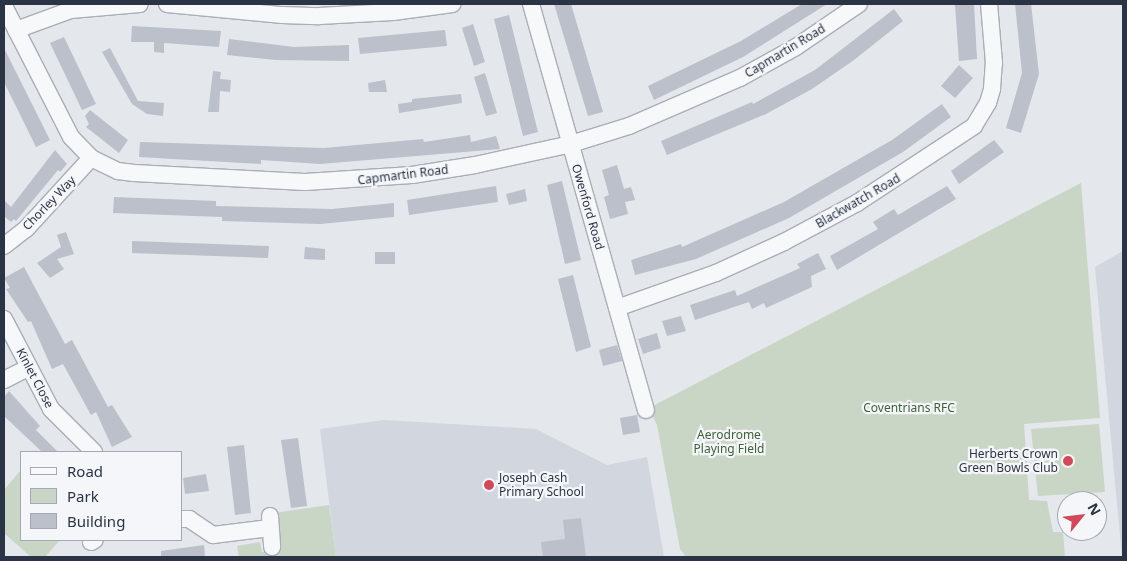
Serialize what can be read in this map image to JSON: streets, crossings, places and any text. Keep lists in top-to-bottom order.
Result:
{
  "streets": {
    "street": [
      "Capmartin Road",
      "Blackwatch Road",
      "Chorley Way",
      "Owenford Road",
      "Kinlet Close"
    ]
  },
  "crossings": [
    ["Capmartin Road", "Chorley Way"],
    ["Capmartin Road", "Owenford Road"],
    ["Blackwatch Road", "Owenford Road"]
  ],
  "parks": ["Coventrians RFC", "Aerodrome Playing Field"],
  "places": ["Herberts Crown Green Bowls Club", "Joseph Cash Primary School"],
  "legend": ["Road", "Park", "Building"],
  "north": "top right"
}
